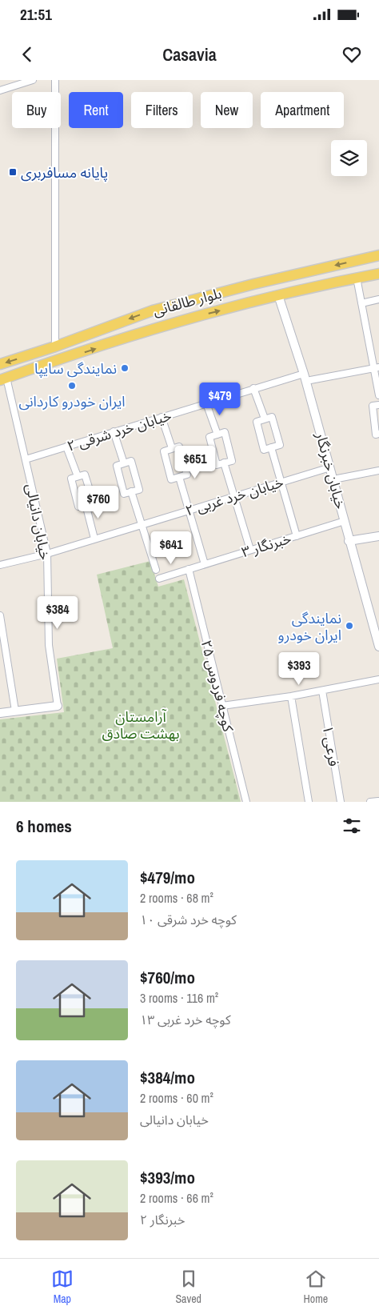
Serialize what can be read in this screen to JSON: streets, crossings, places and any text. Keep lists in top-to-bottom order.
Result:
{
  "streets": {
    "main road": ["بلوار طالقانی"],
    "street": [
      "خیابان خرد شرقی ۲",
      "خیابان خبرنگار",
      "خیابان خرد غربی ۲",
      "خیابان دانیالی",
      "خبرنگار ۳",
      "کوچه فردوس ۲۵",
      "فرعی ۱"
    ]
  },
  "crossings": [
    ["بلوار طالقانی", "خیابان خبرنگار"],
    ["بلوار طالقانی", "خیابان دانیالی"],
    ["خیابان خرد شرقی ۲", "خیابان خبرنگار"],
    ["خیابان خرد شرقی ۲", "خیابان دانیالی"],
    ["خیابان خبرنگار", "خیابان خرد غربی ۲"],
    ["خیابان خبرنگار", "خبرنگار ۳"],
    ["خیابان خرد غربی ۲", "خیابان دانیالی"],
    ["خبرنگار ۳", "کوچه فردوس ۲۵"]
  ],
  "parks": ["آرامستان بهشت صادق"],
  "places": {
    "transit": ["پایانه مسافربری"],
    "other": ["نمایندگی سایپا", "ایران خودرو کاردانی", "نمایندگی ایران خودرو"]
  },
  "page": {
    "status": "21:51",
    "header": "Casavia",
    "chip": [
      "Buy",
      "Rent",
      "Filters",
      "New",
      "Apartment"
    ],
    "price": [
      "$479",
      "$651",
      "$760",
      "$641",
      "$384",
      "$393"
    ],
    "heading": "6 homes",
    "list": [
      {
        "name": "$479/mo",
        "note": "2 rooms · 68 m² · کوچه خرد شرقی ۱۰"
      },
      {
        "name": "$760/mo",
        "note": "3 rooms · 116 m² · کوچه خرد غربی ۱۳"
      },
      {
        "name": "$384/mo",
        "note": "2 rooms · 60 m² · خیابان دانیالی"
      },
      {
        "name": "$393/mo",
        "note": "2 rooms · 66 m² · خبرنگار ۲"
      }
    ],
    "tabs": ["Map", "Saved", "Home"]
  }
}
